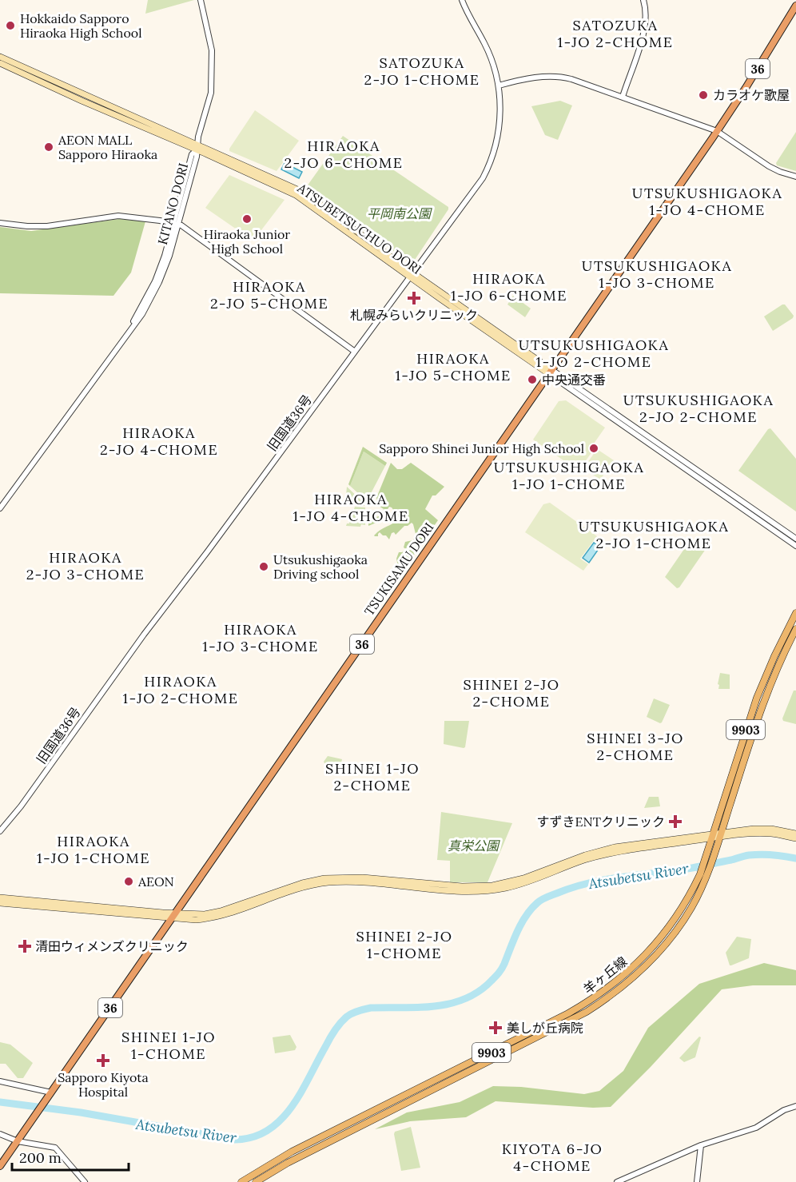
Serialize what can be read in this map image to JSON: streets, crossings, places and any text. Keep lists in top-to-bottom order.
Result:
{
  "streets": {
    "highway": ["36", "TSUKISAMU DORI"],
    "main road": ["ATSUBETSUCHUO DORI", "9903", "羊ヶ丘線"],
    "street": ["KITANO DORI", "旧国道36号"]
  },
  "crossings": [
    ["KITANO DORI", "ATSUBETSUCHUO DORI"],
    ["ATSUBETSUCHUO DORI", "旧国道36号"],
    ["ATSUBETSUCHUO DORI", "TSUKISAMU DORI"]
  ],
  "districts": [
    "SATOZUKA 1-JO 2-CHOME",
    "SATOZUKA 2-JO 1-CHOME",
    "HIRAOKA 2-JO 6-CHOME",
    "UTSUKUSHIGAOKA 1-JO 4-CHOME",
    "UTSUKUSHIGAOKA 1-JO 3-CHOME",
    "HIRAOKA 1-JO 6-CHOME",
    "HIRAOKA 2-JO 5-CHOME",
    "UTSUKUSHIGAOKA 1-JO 2-CHOME",
    "HIRAOKA 1-JO 5-CHOME",
    "UTSUKUSHIGAOKA 2-JO 2-CHOME",
    "HIRAOKA 2-JO 4-CHOME",
    "UTSUKUSHIGAOKA 1-JO 1-CHOME",
    "HIRAOKA 1-JO 4-CHOME",
    "UTSUKUSHIGAOKA 2-JO 1-CHOME",
    "HIRAOKA 2-JO 3-CHOME",
    "HIRAOKA 1-JO 3-CHOME",
    "HIRAOKA 1-JO 2-CHOME",
    "SHINEI 2-JO 2-CHOME",
    "SHINEI 3-JO 2-CHOME",
    "SHINEI 1-JO 2-CHOME",
    "HIRAOKA 1-JO 1-CHOME",
    "SHINEI 2-JO 1-CHOME",
    "SHINEI 1-JO 1-CHOME",
    "KIYOTA 6-JO 4-CHOME"
  ],
  "water": ["Atsubetsu River"],
  "parks": ["平岡南公園", "真栄公園"],
  "places": {
    "other": [
      "Hokkaido Sapporo Hiraoka High School",
      "カラオケ歌屋",
      "AEON MALL Sapporo Hiraoka",
      "Hiraoka Junior High School",
      "中央通交番",
      "Sapporo Shinei Junior High School",
      "Utsukushigaoka Driving school",
      "AEON"
    ],
    "health": [
      "札幌みらいクリニック",
      "すずきENTクリニック",
      "清田ウィメンズクリニック",
      "美しが丘病院",
      "Sapporo Kiyota Hospital"
    ]
  },
  "scale_bar": "200 m"
}
